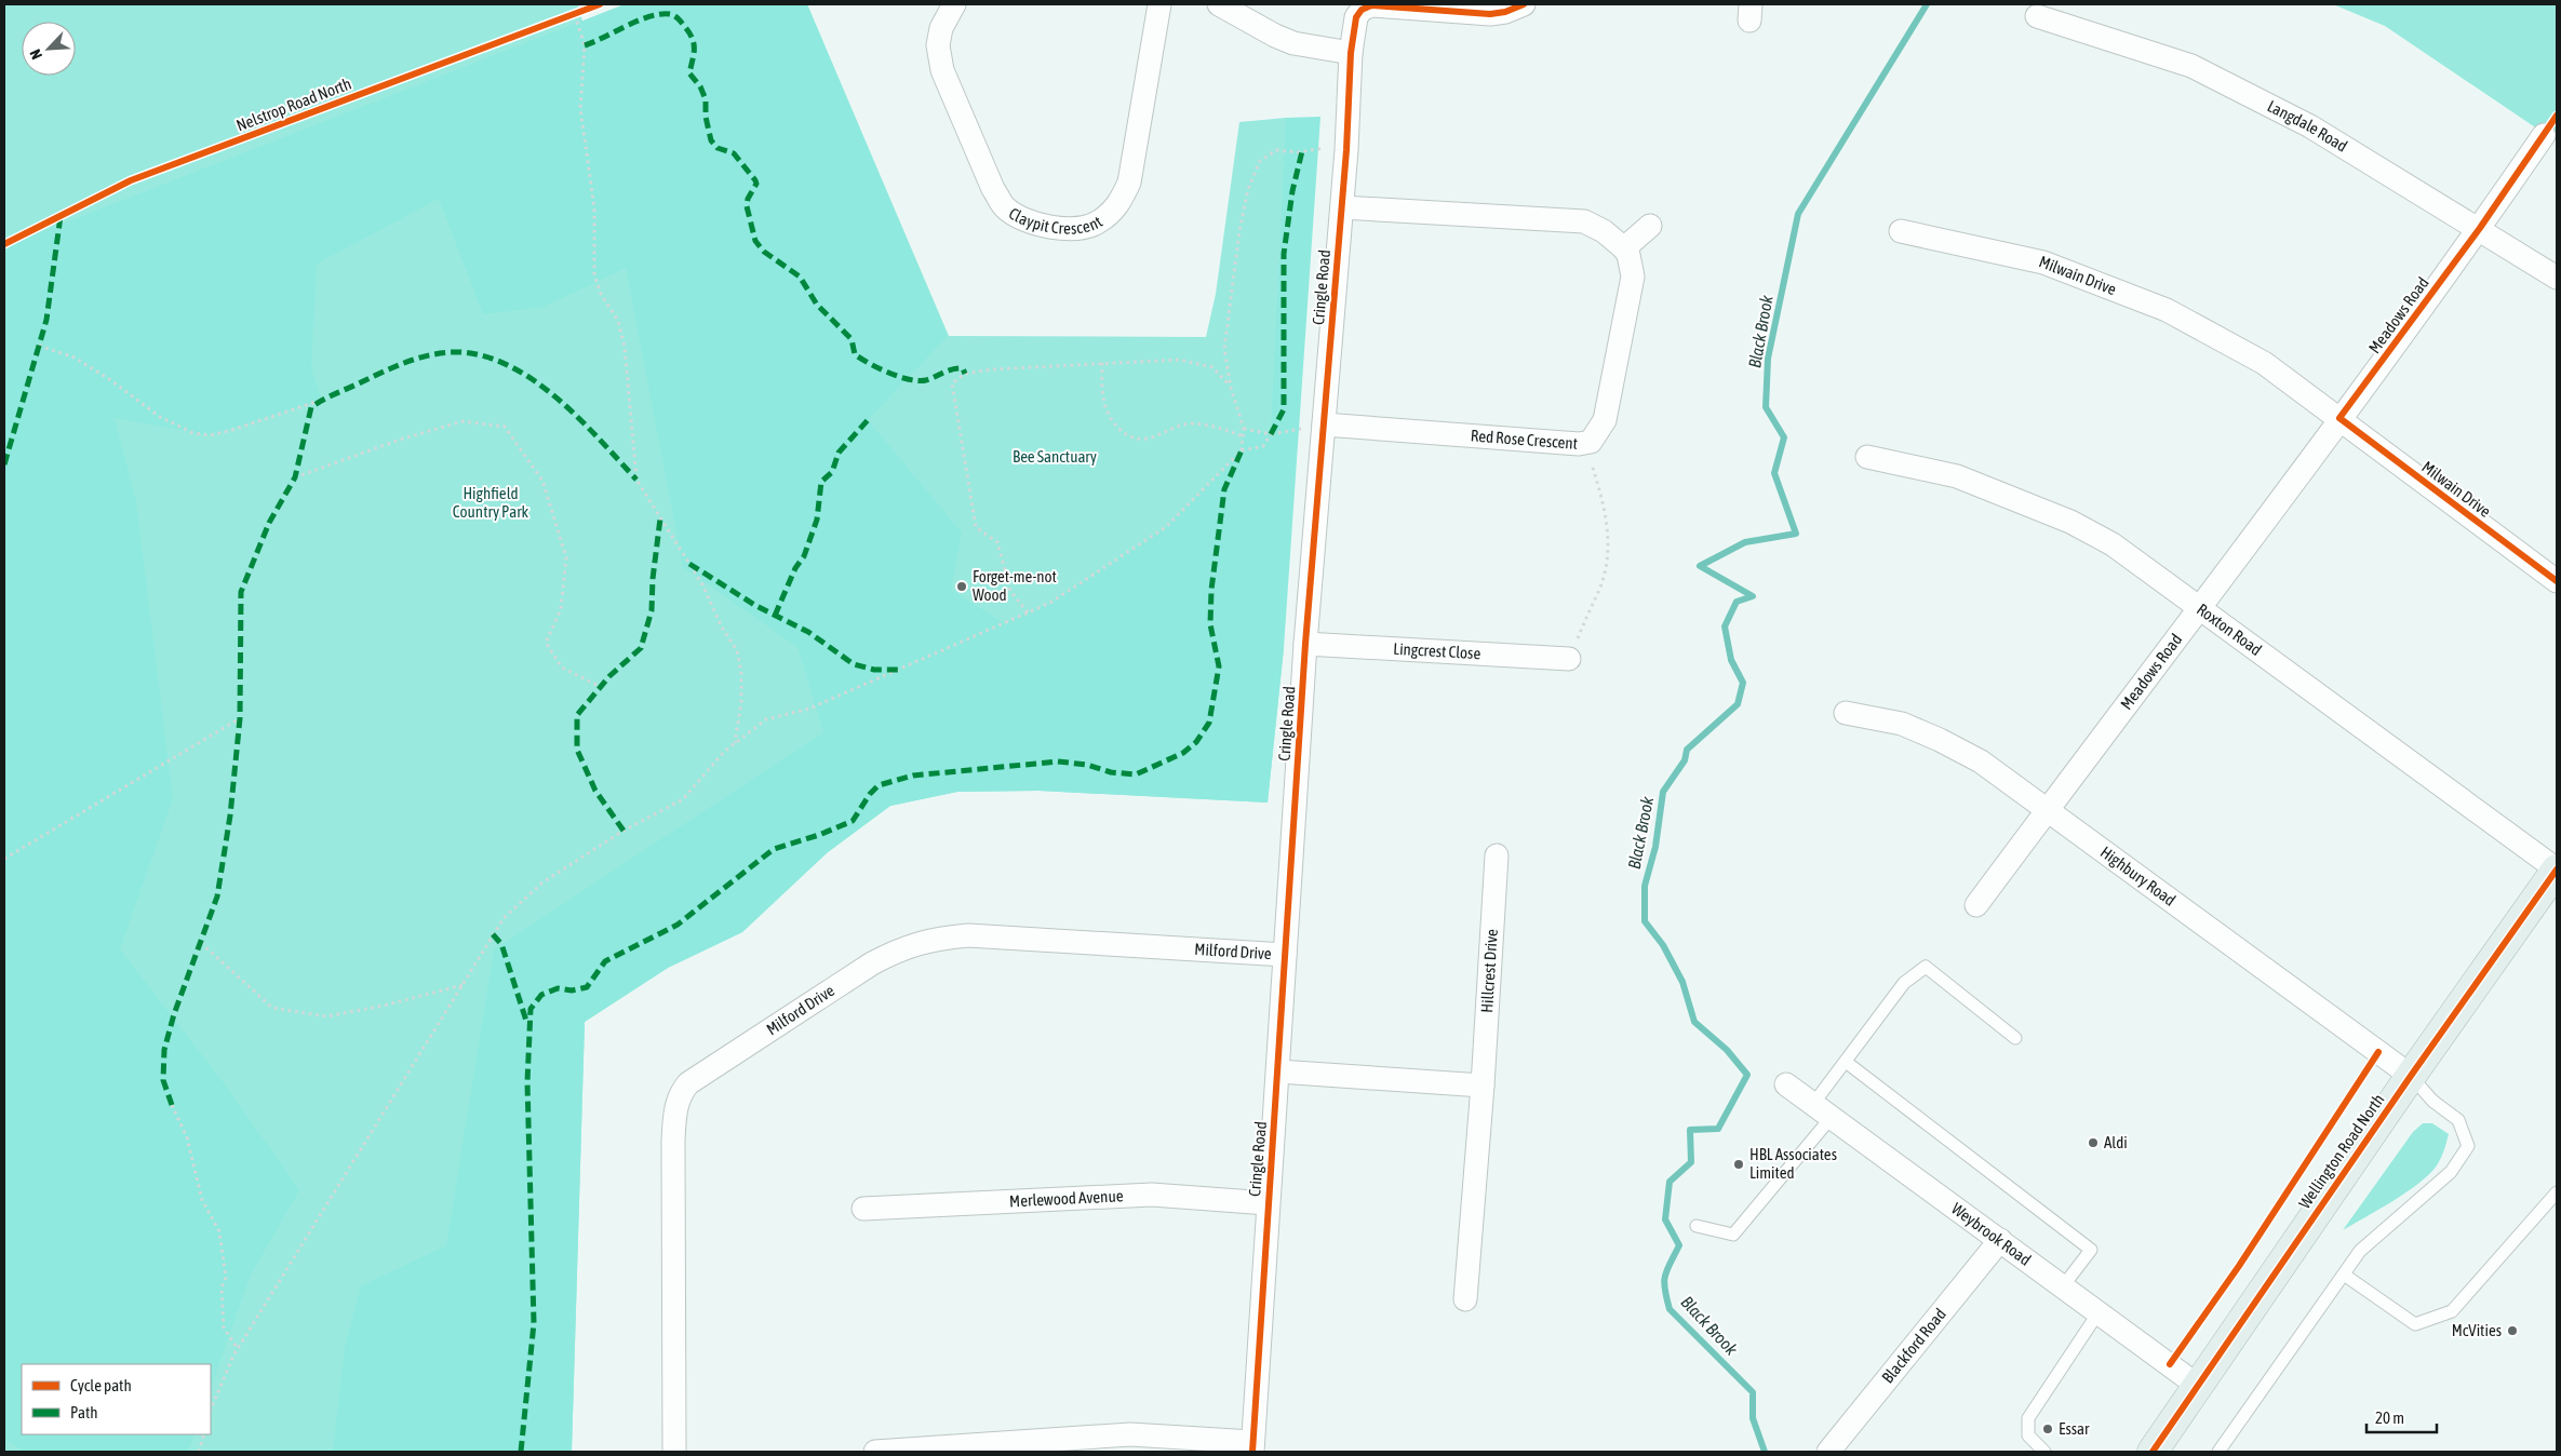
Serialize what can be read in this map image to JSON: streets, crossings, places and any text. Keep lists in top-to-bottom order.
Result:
{
  "streets": {
    "highway": ["Wellington Road North"],
    "street": [
      "Langdale Road",
      "Claypit Crescent",
      "Milwain Drive",
      "Cringle Road",
      "Meadows Road",
      "Red Rose Crescent",
      "Roxton Road",
      "Lingcrest Close",
      "Highbury Road",
      "Milford Drive",
      "Hillcrest Drive",
      "Merlewood Avenue",
      "Weybrook Road",
      "Blackford Road"
    ],
    "cycle path": ["Nelstrop Road North"]
  },
  "crossings": [
    ["Langdale Road", "Meadows Road"],
    ["Milwain Drive", "Meadows Road"],
    ["Cringle Road", "Red Rose Crescent"],
    ["Cringle Road", "Lingcrest Close"],
    ["Cringle Road", "Milford Drive"],
    ["Cringle Road", "Merlewood Avenue"],
    ["Meadows Road", "Roxton Road"],
    ["Meadows Road", "Highbury Road"],
    ["Roxton Road", "Wellington Road North"],
    ["Highbury Road", "Wellington Road North"],
    ["Wellington Road North", "Weybrook Road"],
    ["Weybrook Road", "Blackford Road"]
  ],
  "water": ["Black Brook"],
  "parks": ["Bee Sanctuary", "Highfield Country Park"],
  "places": [
    "Forget-me-not Wood",
    "Aldi",
    "HBL Associates Limited",
    "McVities",
    "Essar"
  ],
  "legend": ["Cycle path", "Path"],
  "scale_bar": "20 m",
  "north": "bottom left"
}
